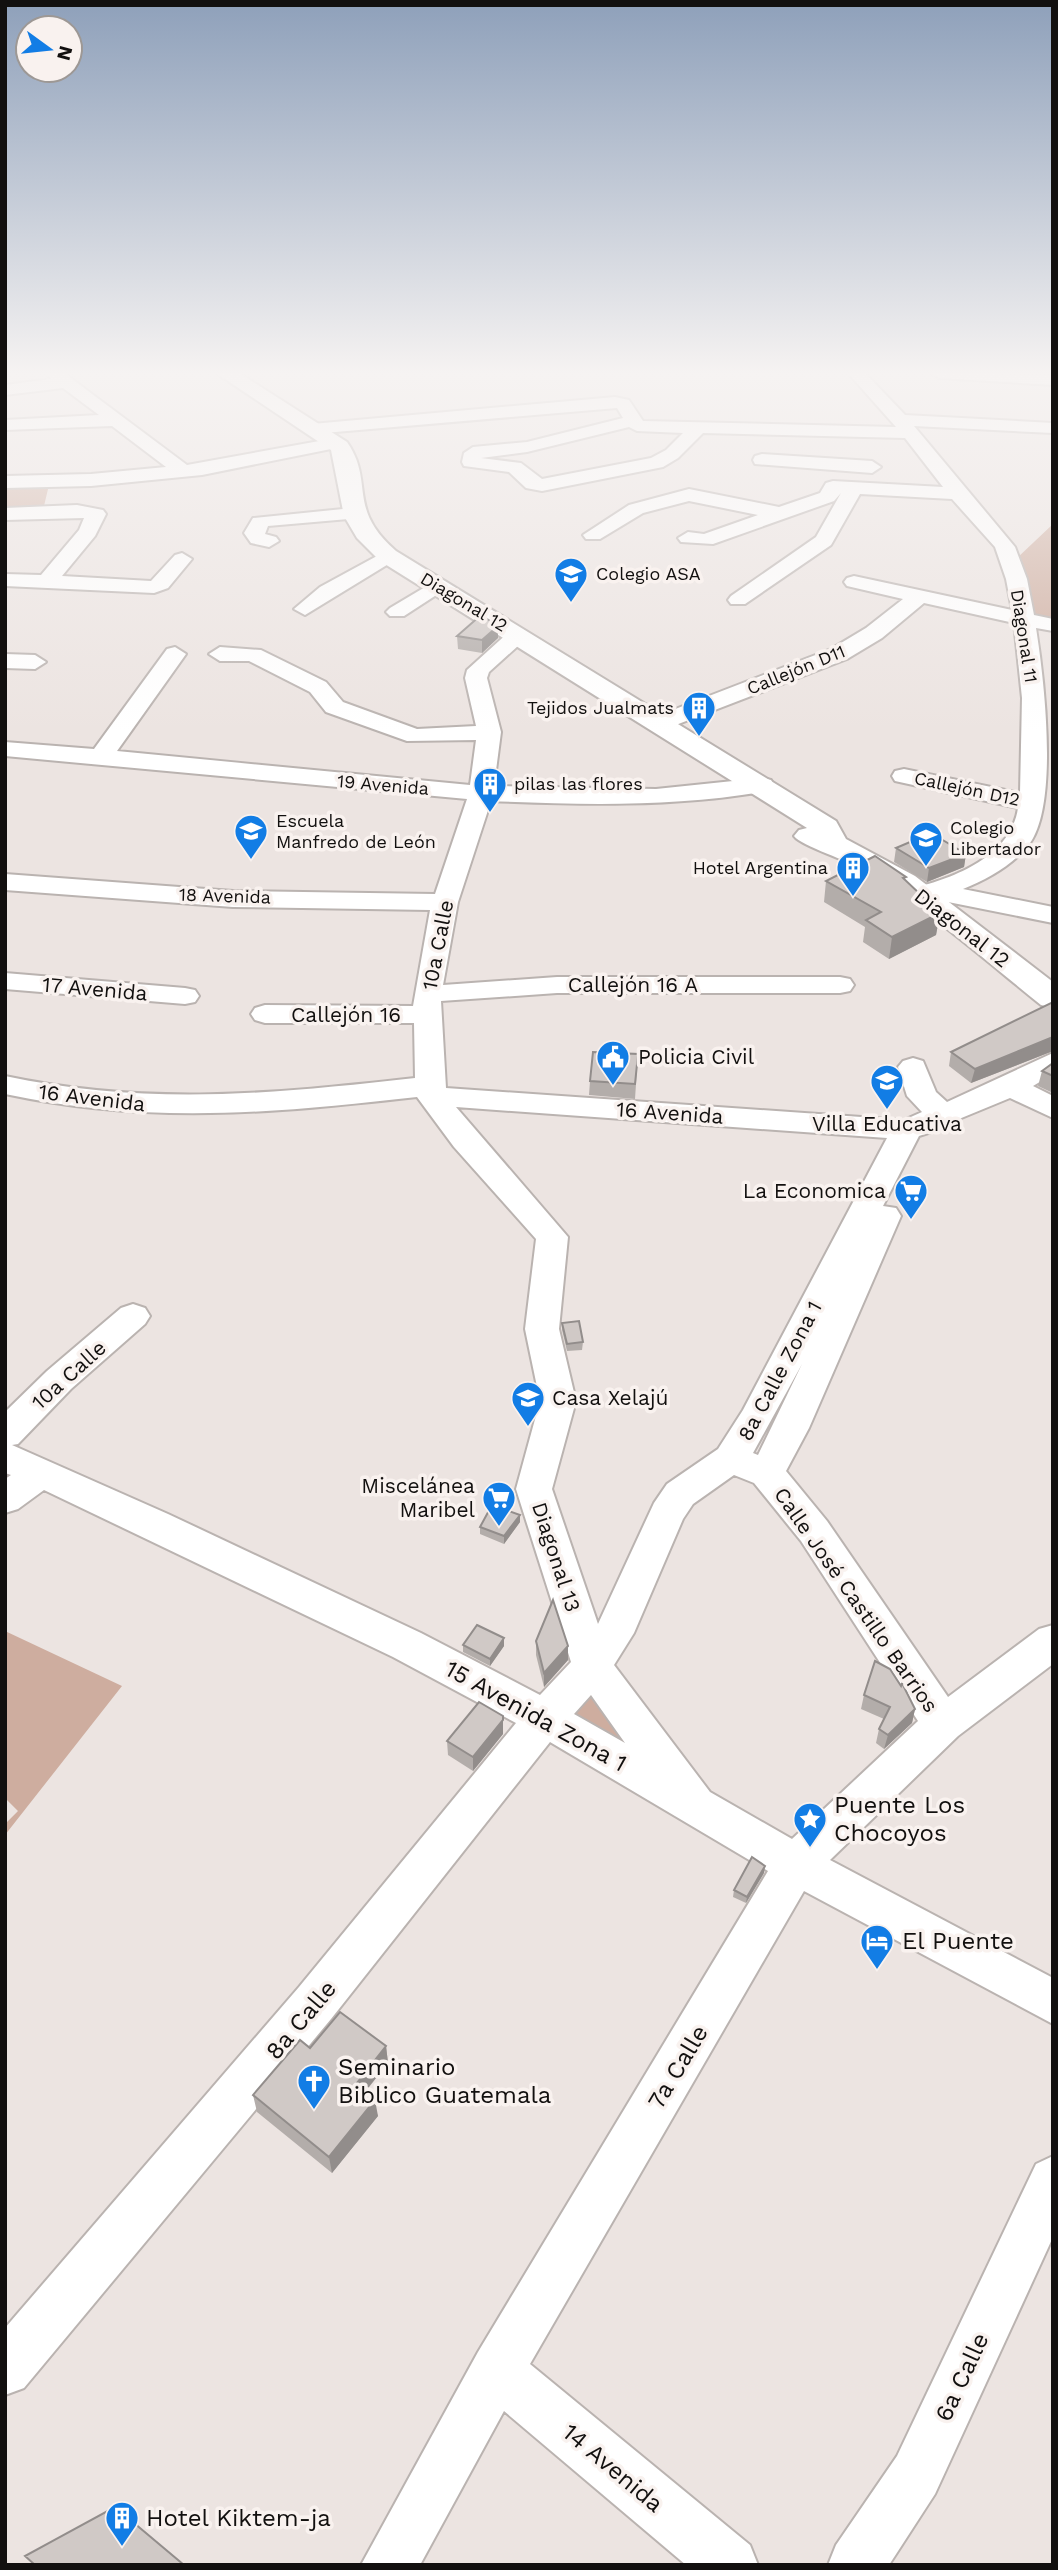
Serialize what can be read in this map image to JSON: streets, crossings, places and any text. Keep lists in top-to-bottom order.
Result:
{
  "streets": {
    "main road": ["Diagonal 12"],
    "street": [
      "Diagonal 11",
      "Callejón D11",
      "19 Avenida",
      "Callejón D12",
      "18 Avenida",
      "10a Calle",
      "Callejón 16 A",
      "17 Avenida",
      "Callejón 16",
      "16 Avenida",
      "8a Calle Zona 1",
      "Diagonal 13",
      "Calle José Castillo Barrios",
      "15 Avenida Zona 1",
      "8a Calle",
      "7a Calle",
      "6a Calle",
      "14 Avenida"
    ]
  },
  "crossings": [
    ["Diagonal 12", "Diagonal 11"],
    ["Diagonal 12", "Callejón D11"],
    ["Diagonal 12", "19 Avenida"],
    ["Diagonal 12", "10a Calle"],
    ["Diagonal 11", "Callejón D12"],
    ["19 Avenida", "10a Calle"],
    ["18 Avenida", "10a Calle"],
    ["10a Calle", "Callejón 16 A"],
    ["10a Calle", "Callejón 16"],
    ["10a Calle", "16 Avenida"],
    ["10a Calle", "Diagonal 13"],
    ["Callejón 16 A", "Callejón 16"],
    ["16 Avenida", "8a Calle Zona 1"],
    ["16 Avenida", "Diagonal 13"],
    ["8a Calle Zona 1", "Diagonal 13"],
    ["8a Calle Zona 1", "Calle José Castillo Barrios"],
    ["8a Calle Zona 1", "8a Calle"],
    ["Diagonal 13", "15 Avenida Zona 1"],
    ["Diagonal 13", "8a Calle"],
    ["Calle José Castillo Barrios", "7a Calle"],
    ["15 Avenida Zona 1", "8a Calle"],
    ["15 Avenida Zona 1", "7a Calle"],
    ["7a Calle", "14 Avenida"]
  ],
  "places": {
    "school or university": [
      "Colegio ASA",
      "Escuela Manfredo de León",
      "Colegio Libertador",
      "Villa Educativa",
      "Casa Xelajú"
    ],
    "building": [
      "Tejidos Jualmats",
      "pilas las flores",
      "Hotel Argentina",
      "Hotel Kiktem-ja"
    ],
    "public building": ["Policia Civil"],
    "supermarket": ["La Economica", "Miscelánea Maribel"],
    "place": ["Puente Los Chocoyos"],
    "hotel": ["El Puente"],
    "church": ["Seminario Biblico Guatemala"]
  },
  "north": "right"
}
